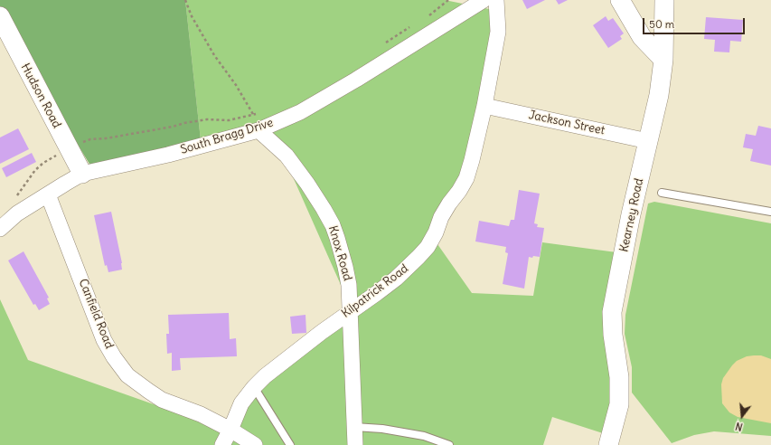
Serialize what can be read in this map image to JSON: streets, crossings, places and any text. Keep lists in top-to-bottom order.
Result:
{
  "streets": {
    "street": [
      "Hudson Road",
      "Jackson Street",
      "South Bragg Drive",
      "Kearney Road",
      "Knox Road",
      "Kilpatrick Road",
      "Canfield Road"
    ]
  },
  "crossings": [
    ["Hudson Road", "South Bragg Drive"],
    ["Jackson Street", "Kearney Road"],
    ["Jackson Street", "Kilpatrick Road"],
    ["South Bragg Drive", "Knox Road"],
    ["South Bragg Drive", "Canfield Road"],
    ["Knox Road", "Kilpatrick Road"],
    ["Kilpatrick Road", "Canfield Road"]
  ],
  "scale_bar": "50 m",
  "north": "bottom"
}
